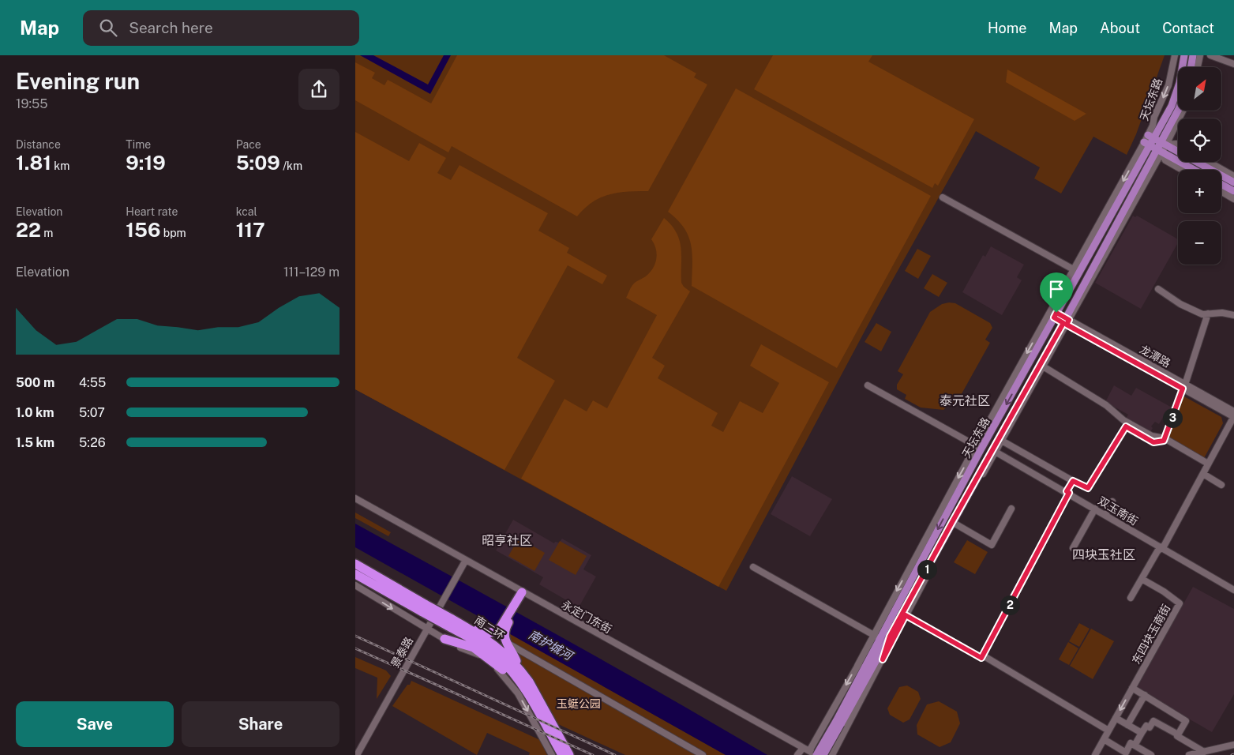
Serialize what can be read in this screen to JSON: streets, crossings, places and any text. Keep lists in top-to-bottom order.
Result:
{
  "streets": {
    "highway": ["南二环"],
    "main road": ["天坛东路"],
    "street": [
      "龙潭路",
      "双玉南街",
      "永定门东街",
      "东四块玉南街",
      "景泰路"
    ]
  },
  "crossings": [
    ["天坛东路", "龙潭路"],
    ["天坛东路", "双玉南街"],
    ["永定门东街", "景泰路"]
  ],
  "districts": ["泰元社区", "昭亨社区", "四块玉社区"],
  "water": ["南护城河"],
  "parks": ["玉蜓公园"],
  "north": "top right",
  "page": {
    "header": "Map",
    "search": "Search here",
    "nav": [
      "Home",
      "Map",
      "About",
      "Contact"
    ],
    "heading": ["Evening run", "19:55"],
    "map_buttons": ["+", "−"],
    "stats": [
      ["Distance", "1.81 km"],
      ["Time", "9:19"],
      ["Pace", "5:09 /km"],
      ["Elevation", "22 m"],
      ["Heart rate", "156 bpm"],
      ["kcal", "117"]
    ],
    "chart": ["Elevation", "111–129 m"],
    "list": [
      {
        "name": "500 m",
        "note": "4:55"
      },
      {
        "name": "1.0 km",
        "note": "5:07"
      },
      {
        "name": "1.5 km",
        "note": "5:26"
      }
    ],
    "pins": ["3", "1", "2"],
    "buttons": ["Save", "Share"]
  }
}
